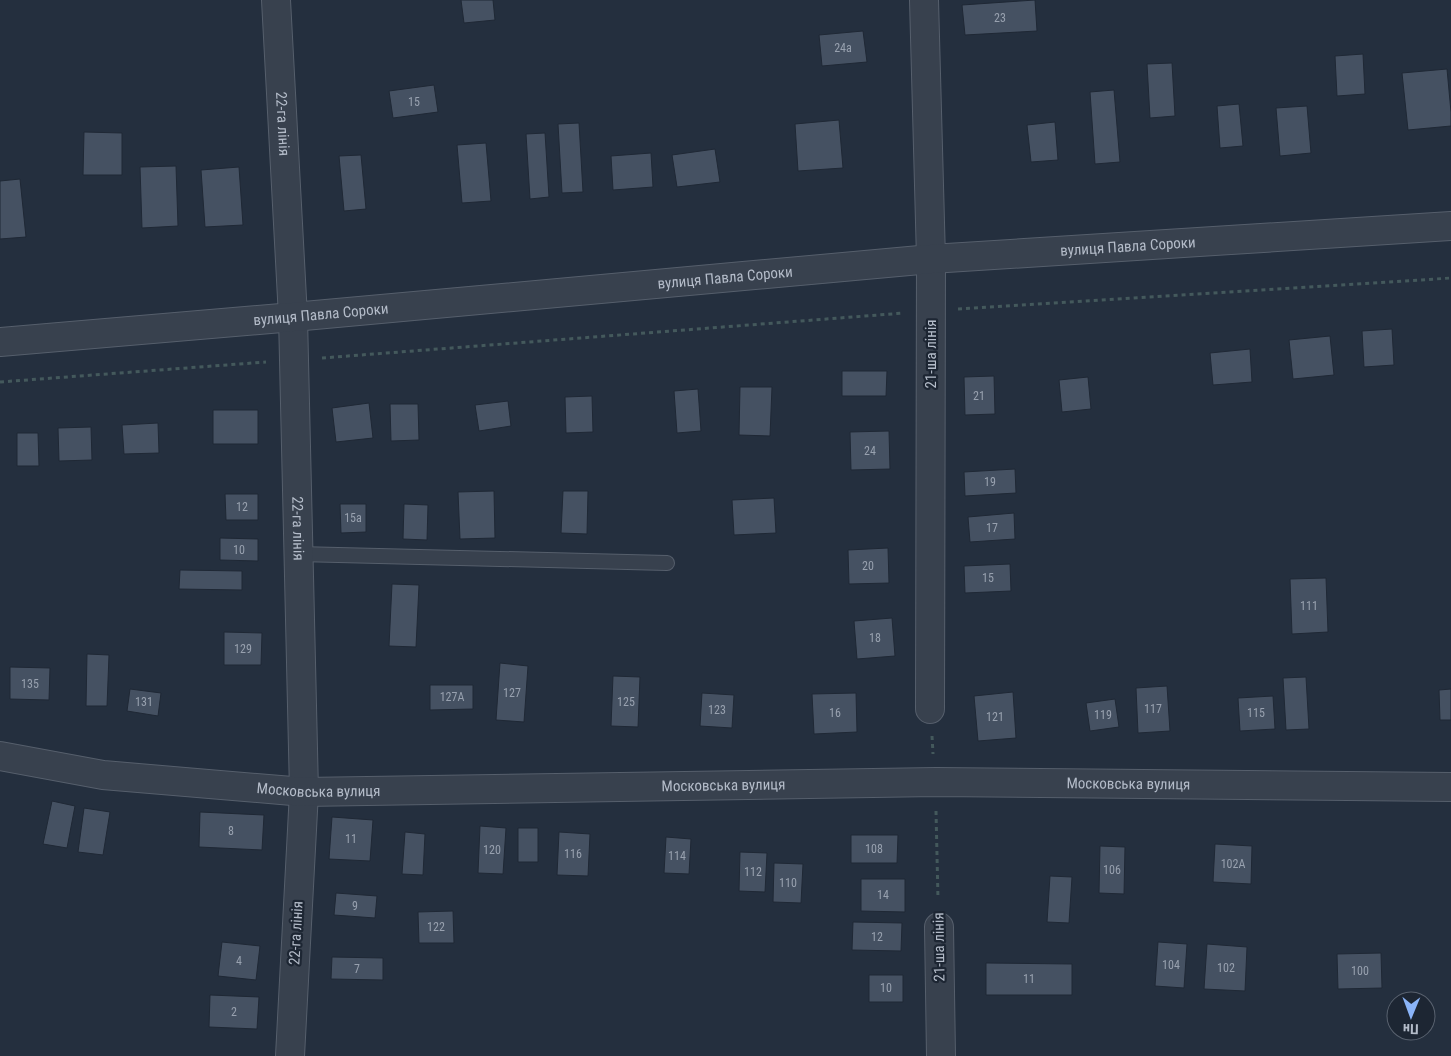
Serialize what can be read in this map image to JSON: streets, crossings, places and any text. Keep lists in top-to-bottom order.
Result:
{
  "streets": {
    "street": [
      "22-га лінія",
      "вулиця Павла Сороки",
      "21-ша лінія",
      "Московська вулиця"
    ]
  },
  "crossings": [
    ["22-га лінія", "вулиця Павла Сороки"],
    ["22-га лінія", "Московська вулиця"],
    ["вулиця Павла Сороки", "21-ша лінія"]
  ],
  "house_numbers": [
    "23",
    "24а",
    "15",
    "21",
    "24",
    "19",
    "12",
    "15а",
    "17",
    "10",
    "20",
    "15",
    "111",
    "18",
    "129",
    "135",
    "127",
    "127А",
    "131",
    "125",
    "117",
    "123",
    "16",
    "115",
    "119",
    "121",
    "8",
    "11",
    "108",
    "120",
    "116",
    "114",
    "102А",
    "106",
    "112",
    "110",
    "14",
    "9",
    "122",
    "12",
    "4",
    "104",
    "102",
    "7",
    "100",
    "11",
    "10",
    "2"
  ],
  "north": "bottom"
}
